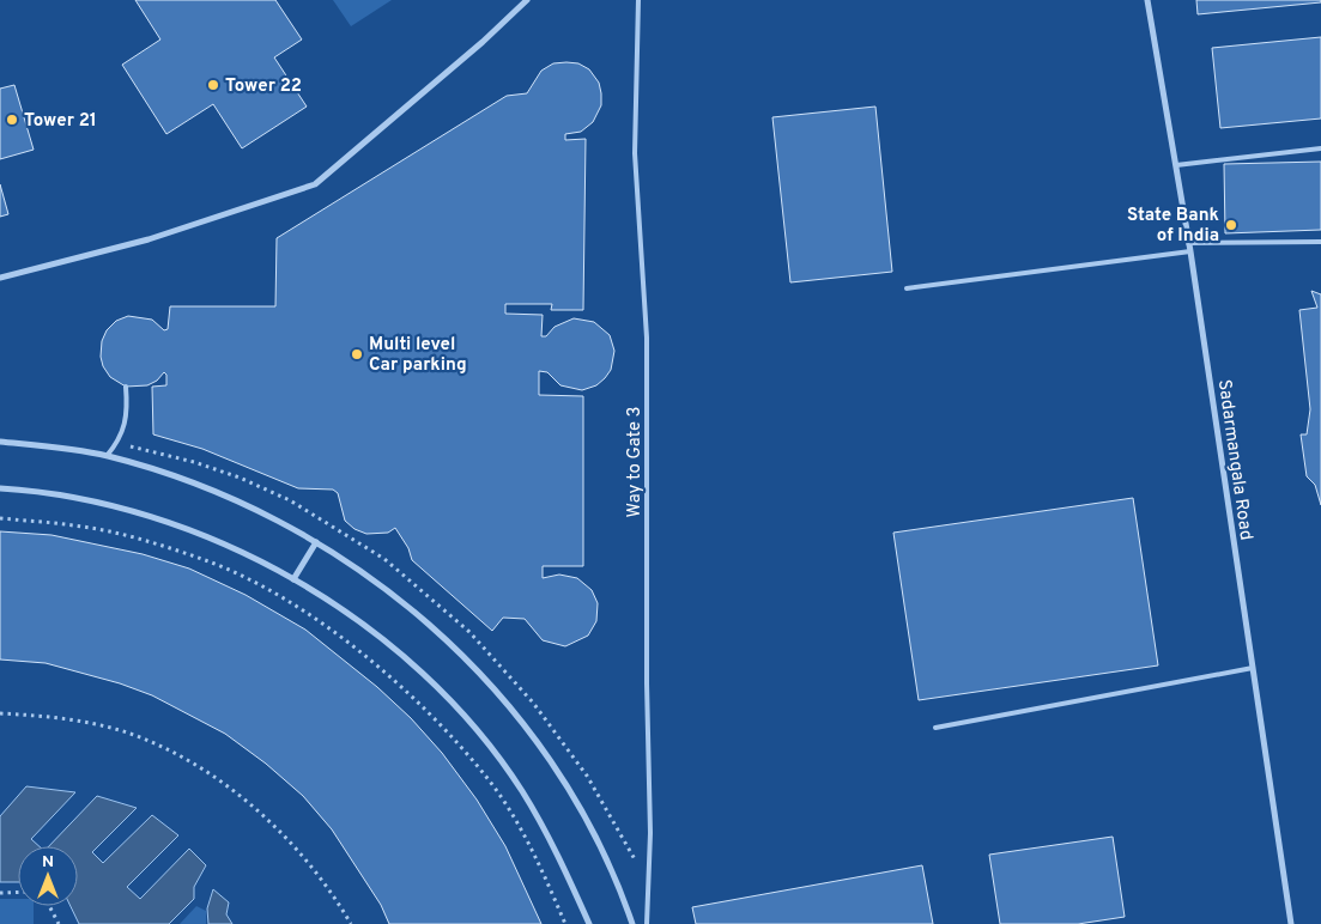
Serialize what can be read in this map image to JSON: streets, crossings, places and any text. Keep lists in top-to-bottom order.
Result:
{
  "streets": {
    "street": ["Sadarmangala Road"],
    "lane": ["Way to Gate 3"]
  },
  "places": [
    "Tower 22",
    "Tower 21",
    "State Bank of India",
    "Multi level Car parking"
  ],
  "north": "top"
}
